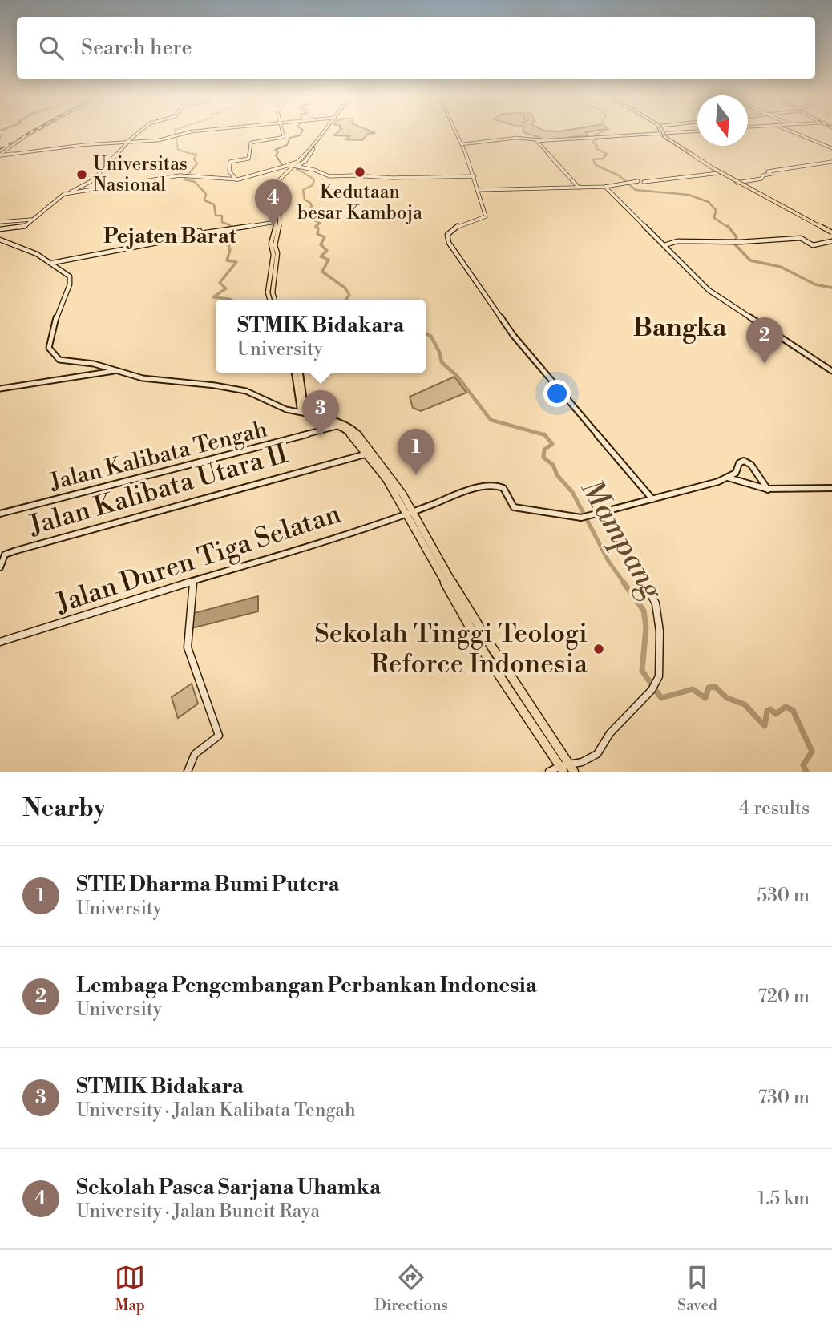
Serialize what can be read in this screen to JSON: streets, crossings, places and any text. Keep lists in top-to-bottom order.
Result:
{
  "streets": {
    "street": ["Jalan Kalibata Tengah", "Jalan Kalibata Utara II", "Jalan Duren Tiga Selatan"]
  },
  "districts": ["Pejaten Barat", "Bangka"],
  "water": ["Mampang"],
  "places": ["Kedutaan besar Kamboja", "Universitas Nasional", "Sekolah Tinggi Teologi Reforce Indonesia"],
  "north": "bottom",
  "page": {
    "search": "Search here",
    "pins": [
      "4",
      "2",
      "3",
      "1"
    ],
    "popup": ["STMIK Bidakara", "University"],
    "heading": ["Nearby", "4 results"],
    "list": [
      {
        "mark": "1",
        "name": "STIE Dharma Bumi Putera",
        "note": "University",
        "value": "530 m"
      },
      {
        "mark": "2",
        "name": "Lembaga Pengembangan Perbankan Indonesia",
        "note": "University",
        "value": "720 m"
      },
      {
        "mark": "3",
        "name": "STMIK Bidakara",
        "note": "University · Jalan Kalibata Tengah",
        "value": "730 m"
      },
      {
        "mark": "4",
        "name": "Sekolah Pasca Sarjana Uhamka",
        "note": "University · Jalan Buncit Raya",
        "value": "1.5 km"
      }
    ],
    "nav": ["Map", "Directions", "Saved"]
  }
}
